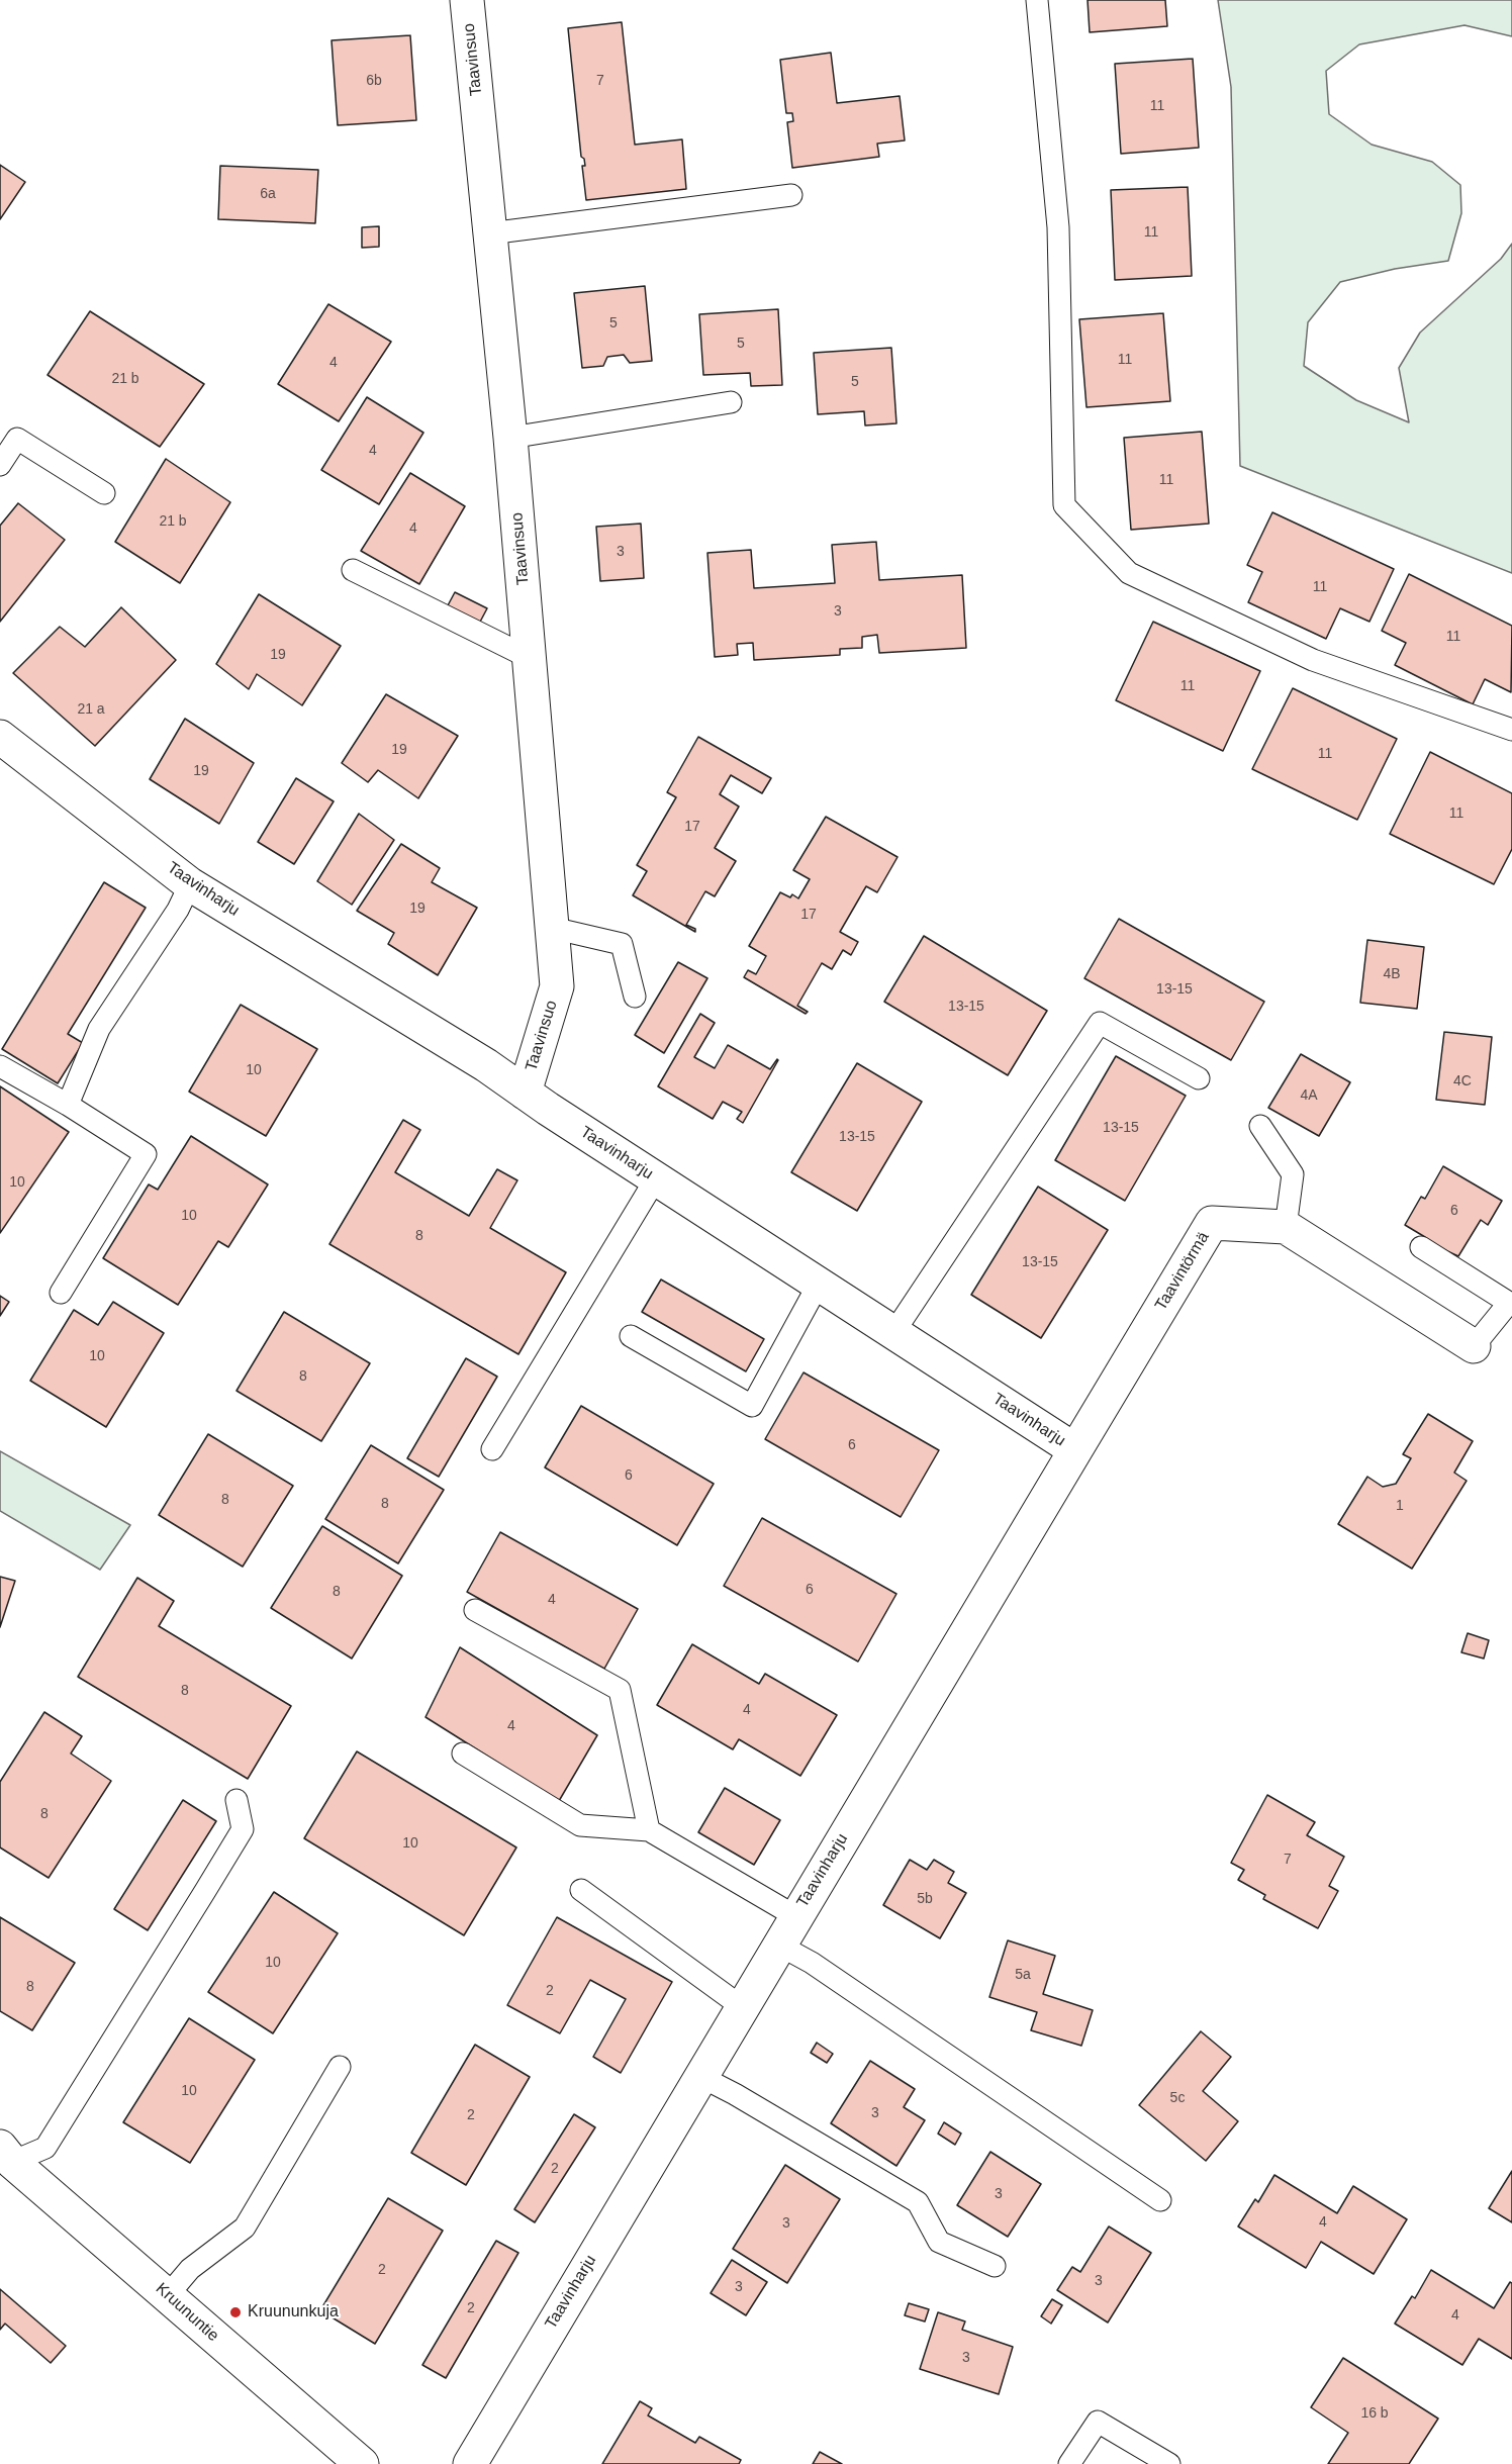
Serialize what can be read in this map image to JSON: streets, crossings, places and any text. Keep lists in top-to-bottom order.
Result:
{
  "streets": {
    "street": [
      "Taavinsuo",
      "Taavinharju",
      "Taavintörmä",
      "Kruununtie"
    ]
  },
  "crossings": [
    ["Taavinsuo", "Taavinharju"],
    ["Taavinharju", "Taavintörmä"]
  ],
  "places": ["Kruununkuja"],
  "house_numbers": [
    "6b",
    "7",
    "11",
    "6a",
    "11",
    "5",
    "5",
    "11",
    "4",
    "21 b",
    "5",
    "4",
    "11",
    "21 b",
    "4",
    "3",
    "11",
    "3",
    "11",
    "19",
    "11",
    "21 a",
    "19",
    "11",
    "19",
    "11",
    "17",
    "19",
    "17",
    "4B",
    "13-15",
    "13-15",
    "10",
    "4C",
    "4A",
    "13-15",
    "13-15",
    "10",
    "6",
    "10",
    "8",
    "13-15",
    "10",
    "8",
    "6",
    "6",
    "8",
    "8",
    "1",
    "6",
    "8",
    "4",
    "8",
    "4",
    "4",
    "8",
    "10",
    "7",
    "5b",
    "10",
    "5a",
    "8",
    "2",
    "10",
    "5c",
    "3",
    "2",
    "2",
    "3",
    "4",
    "3",
    "2",
    "3",
    "3",
    "2",
    "4",
    "3",
    "16 b"
  ]
}
